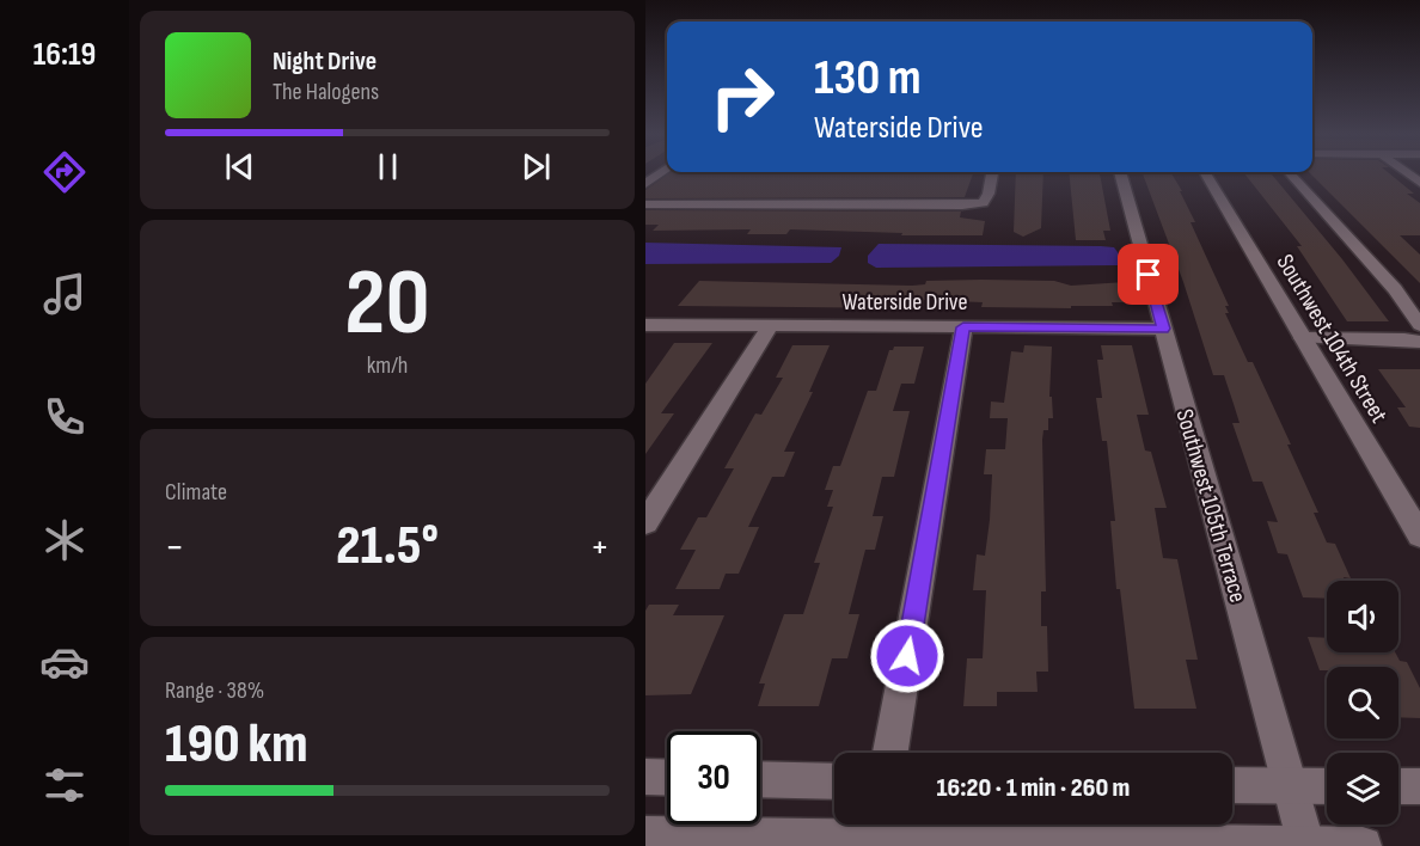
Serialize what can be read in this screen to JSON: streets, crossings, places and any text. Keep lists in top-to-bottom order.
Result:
{
  "streets": {
    "street": ["Waterside Drive", "Southwest 104th Street", "Southwest 105th Terrace"]
  },
  "crossings": [
    ["Waterside Drive", "Southwest 105th Terrace"]
  ],
  "page": {
    "tabs": "16:19",
    "turn": ["130 m", "Waterside Drive"],
    "song": ["Night Drive", "The Halogens"],
    "tile": [
      ["20", "km/h"],
      "Climate",
      ["Range · 38%", "190 km"]
    ],
    "heat": ["−", "21.5°", "+"],
    "limit": "30",
    "trip": "16:20 · 1 min · 260 m"
  }
}
